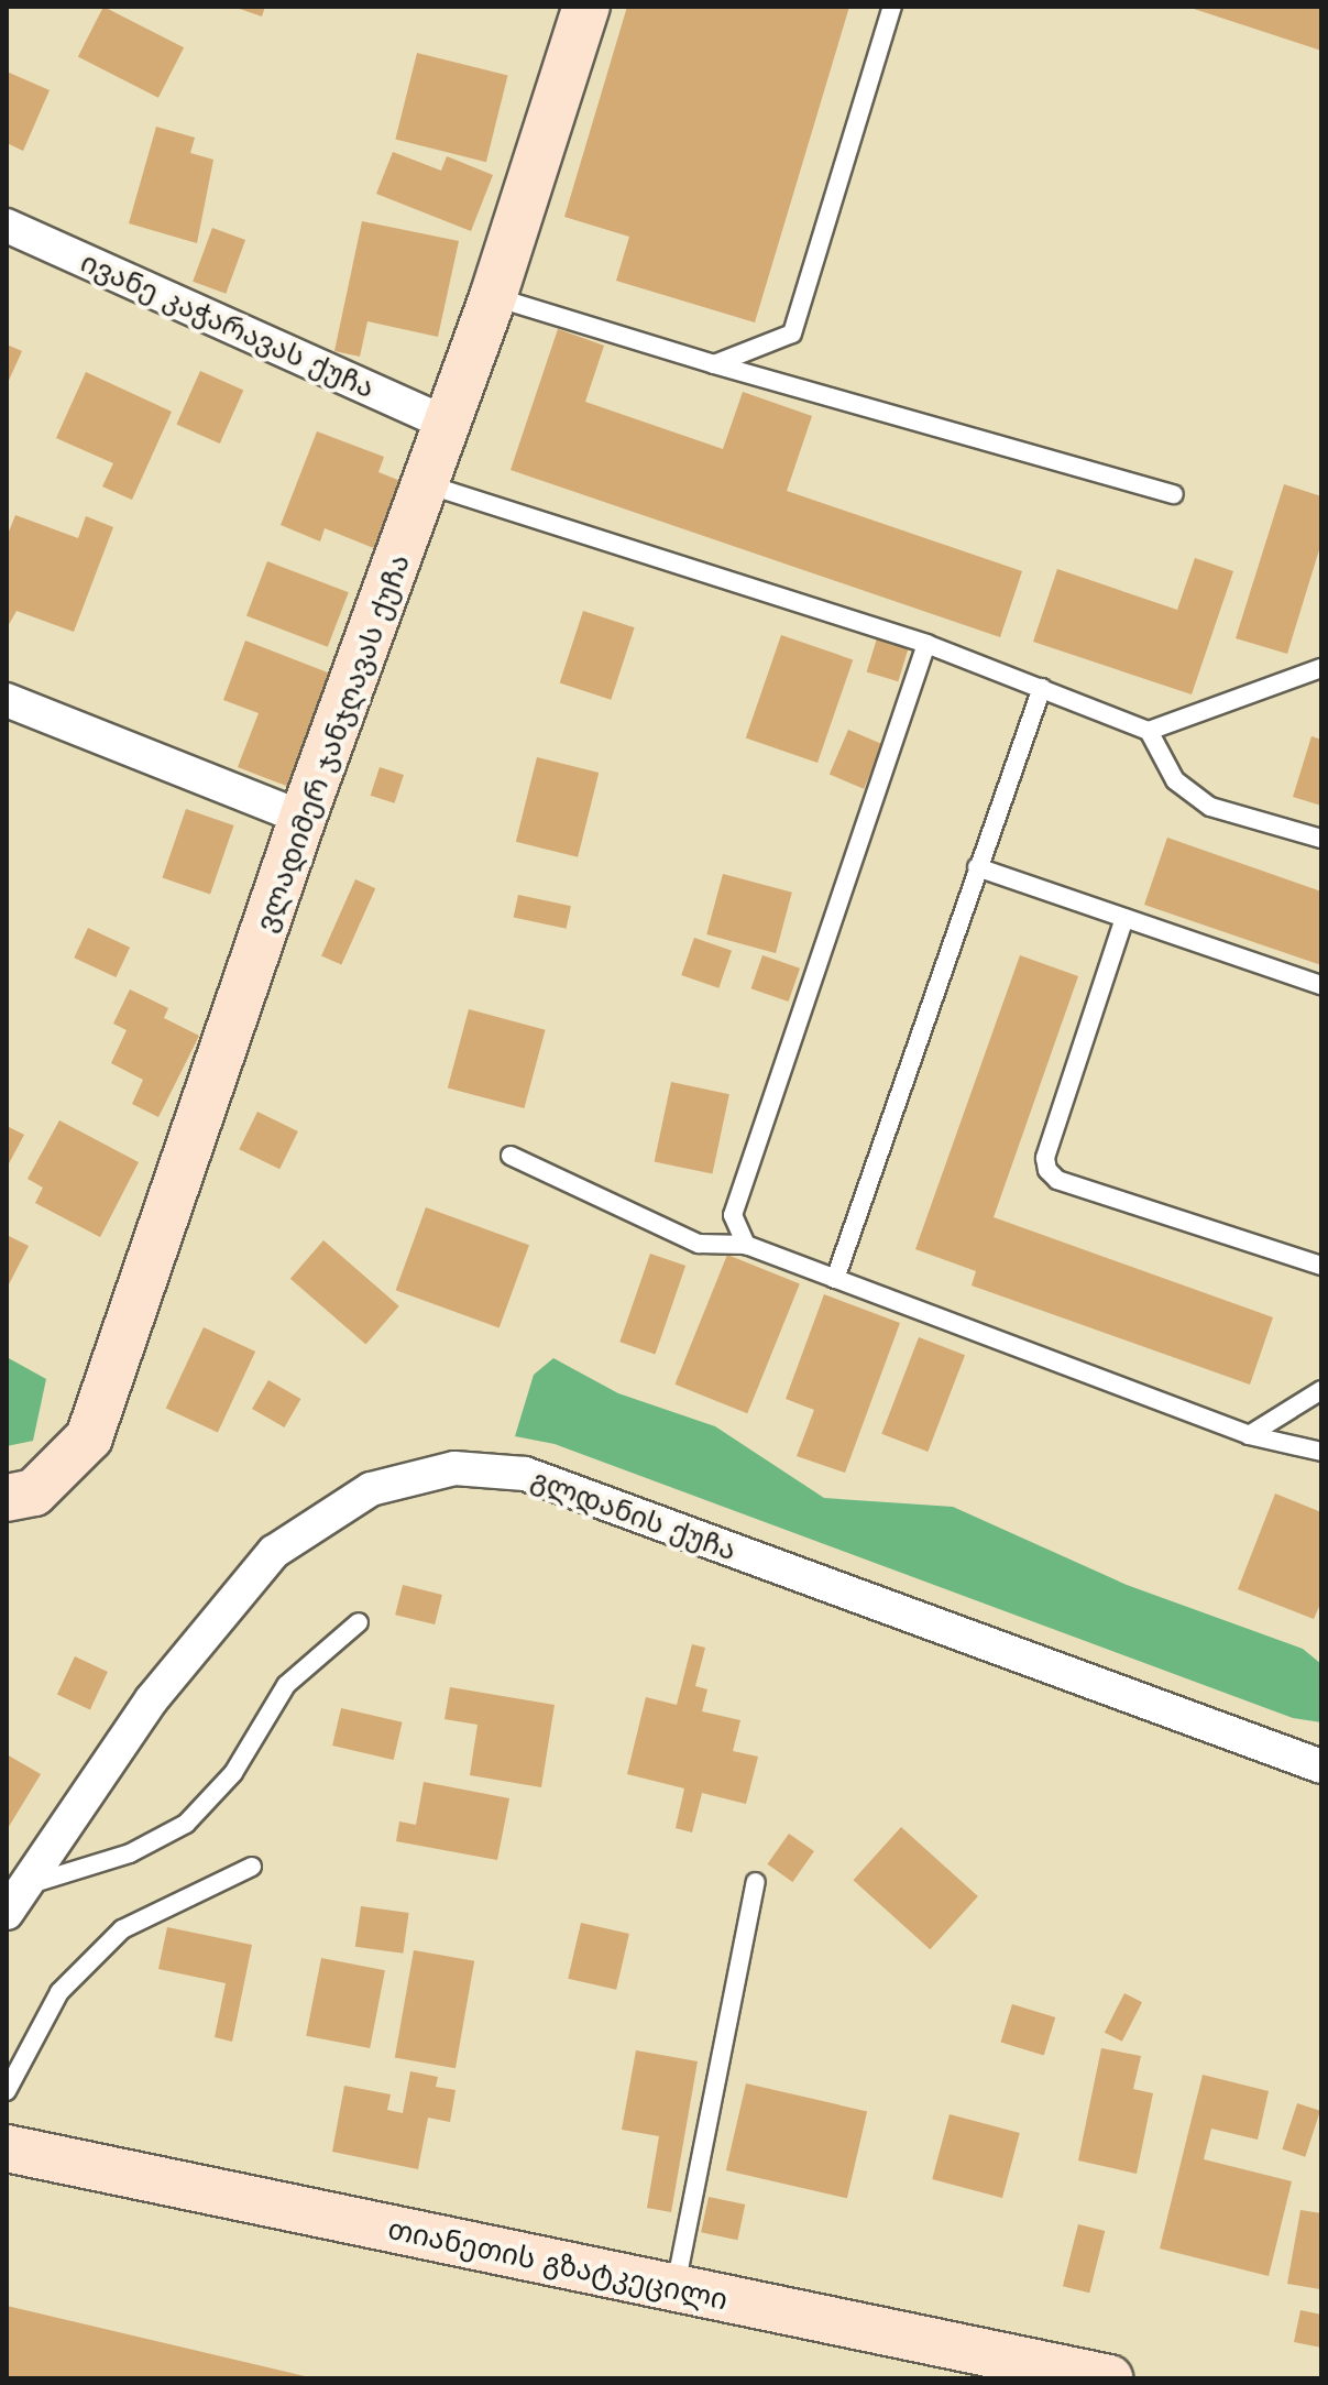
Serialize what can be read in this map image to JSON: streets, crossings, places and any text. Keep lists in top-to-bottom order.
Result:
{
  "streets": {
    "street": [
      "ივანე კაჭარავას ქუჩა",
      "ვლადიმერ ჯანჯღავას ქუჩა",
      "გლდანის ქუჩა",
      "თიანეთის გზატკეცილი"
    ]
  },
  "crossings": [
    ["ივანე კაჭარავას ქუჩა", "ვლადიმერ ჯანჯღავას ქუჩა"]
  ]
}
